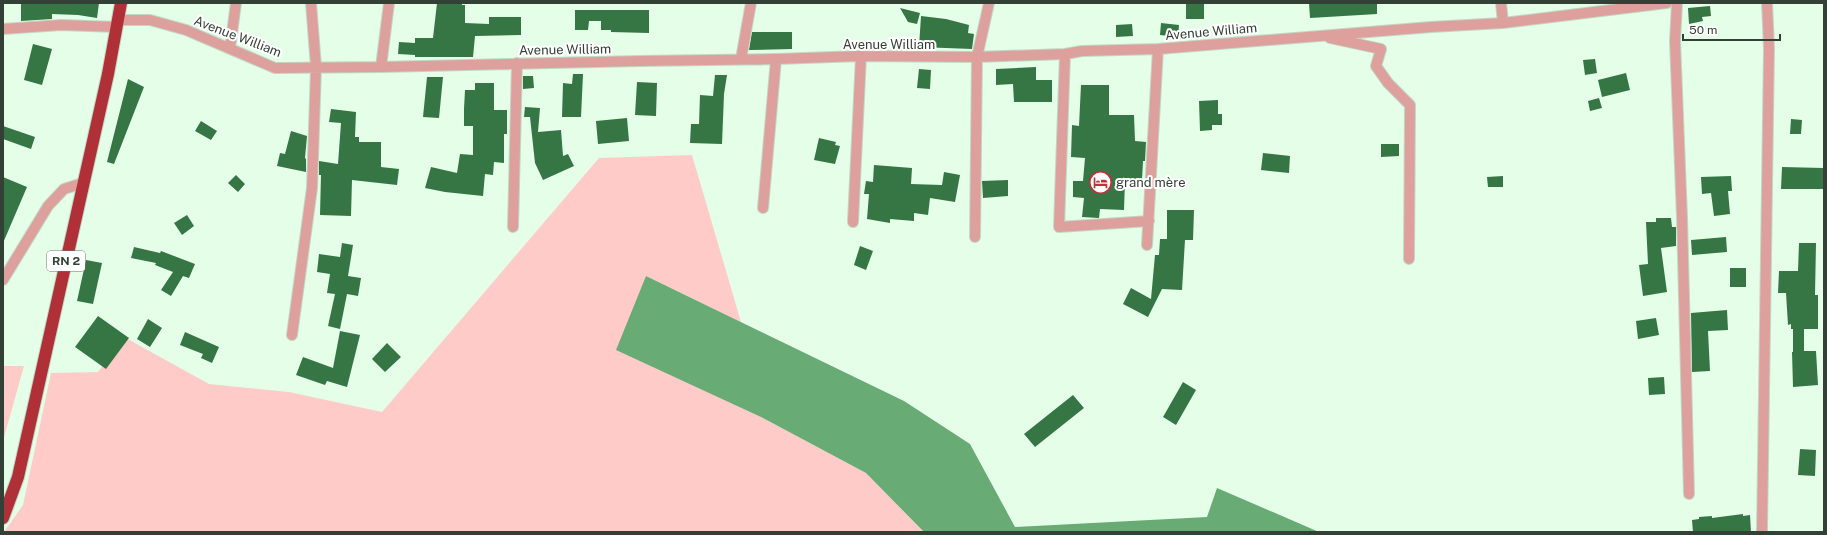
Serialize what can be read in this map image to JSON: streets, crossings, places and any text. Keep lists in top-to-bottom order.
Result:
{
  "streets": {
    "highway": ["RN 2"],
    "street": ["Avenue William"]
  },
  "crossings": [
    ["Avenue William", "RN 2"]
  ],
  "places": {
    "hotel": ["grand mère"]
  },
  "scale_bar": "50 m"
}
